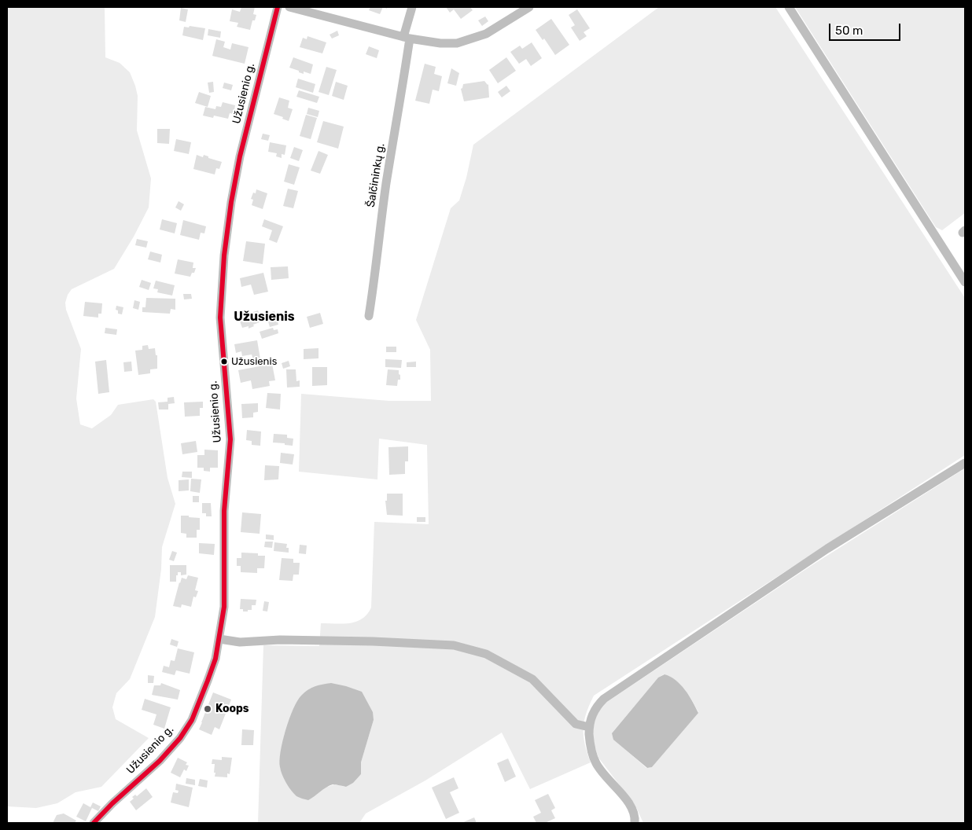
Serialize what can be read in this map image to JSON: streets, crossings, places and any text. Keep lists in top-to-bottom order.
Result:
{
  "streets": {
    "street": ["Užusienio g.", "Šalčininkų g."]
  },
  "districts": ["Užusienis"],
  "places": ["Užusienis", "Koops"],
  "scale_bar": "50 m"
}
